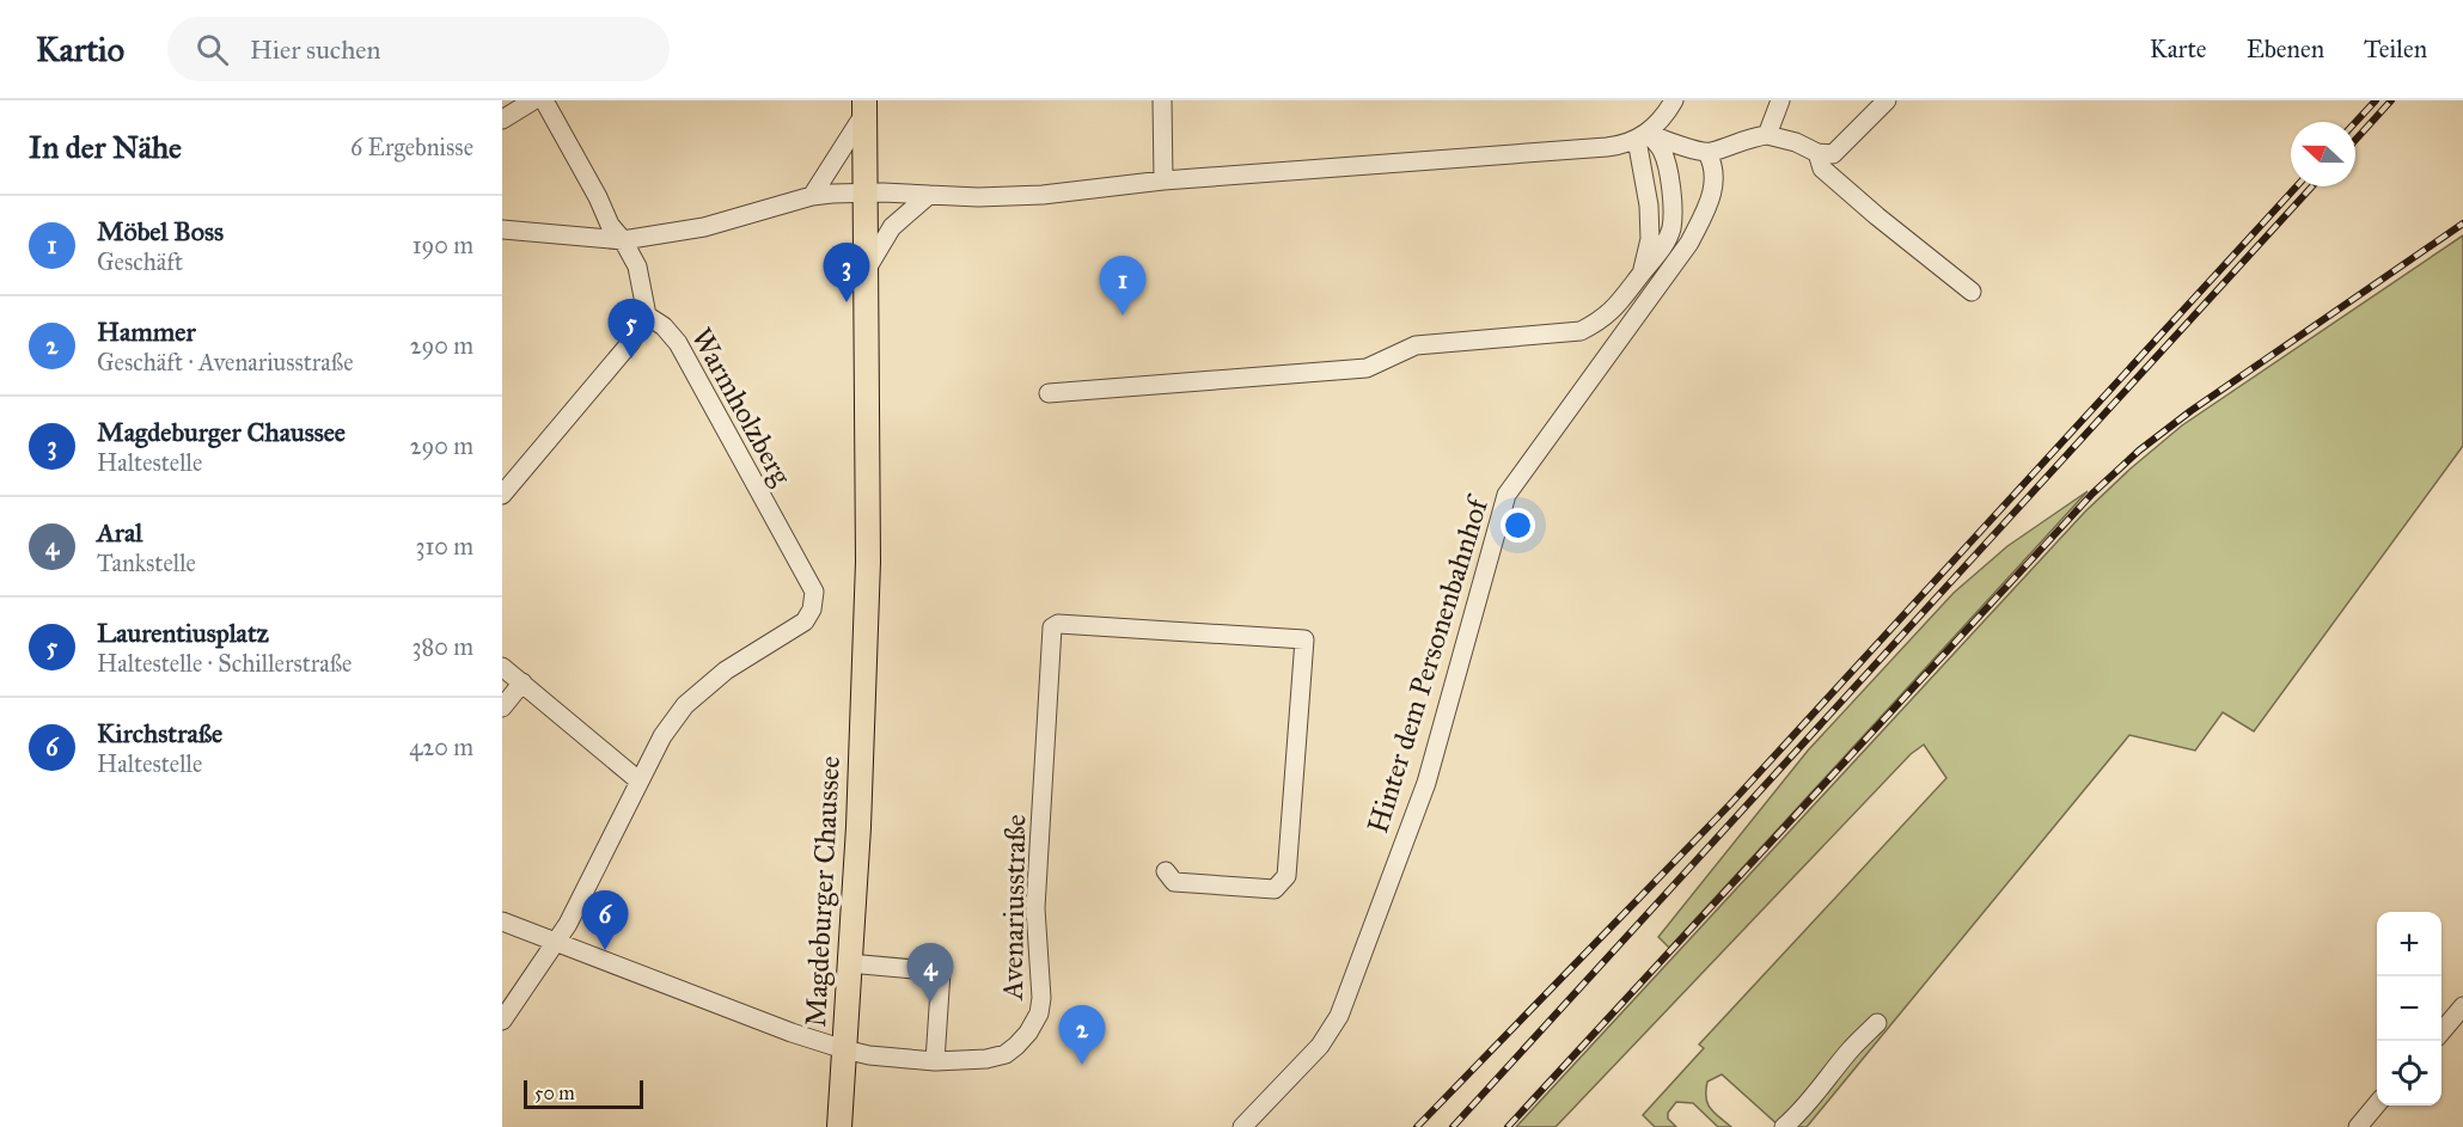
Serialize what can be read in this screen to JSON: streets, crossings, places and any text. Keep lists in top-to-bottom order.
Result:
{
  "streets": {
    "main road": ["Magdeburger Chaussee"],
    "street": ["Warmholzberg", "Hinter dem Personenbahnhof", "Avenariusstraße"]
  },
  "crossings": [
    ["Magdeburger Chaussee", "Avenariusstraße"]
  ],
  "scale_bar": "50 m",
  "north": "left",
  "page": {
    "header": "Kartio",
    "search": "Hier suchen",
    "nav": ["Karte", "Ebenen", "Teilen"],
    "heading": ["In der Nähe", "6 Ergebnisse"],
    "list": [
      {
        "mark": "1",
        "name": "Möbel Boss",
        "note": "Geschäft",
        "value": "190 m"
      },
      {
        "mark": "2",
        "name": "Hammer",
        "note": "Geschäft · Avenariusstraße",
        "value": "290 m"
      },
      {
        "mark": "3",
        "name": "Magdeburger Chaussee",
        "note": "Haltestelle",
        "value": "290 m"
      },
      {
        "mark": "4",
        "name": "Aral",
        "note": "Tankstelle",
        "value": "310 m"
      },
      {
        "mark": "5",
        "name": "Laurentiusplatz",
        "note": "Haltestelle · Schillerstraße",
        "value": "380 m"
      },
      {
        "mark": "6",
        "name": "Kirchstraße",
        "note": "Haltestelle",
        "value": "420 m"
      }
    ],
    "pins": [
      "3",
      "1",
      "5",
      "6",
      "4",
      "2"
    ],
    "map_buttons": ["+", "−"],
    "scale": "50 m"
  }
}
